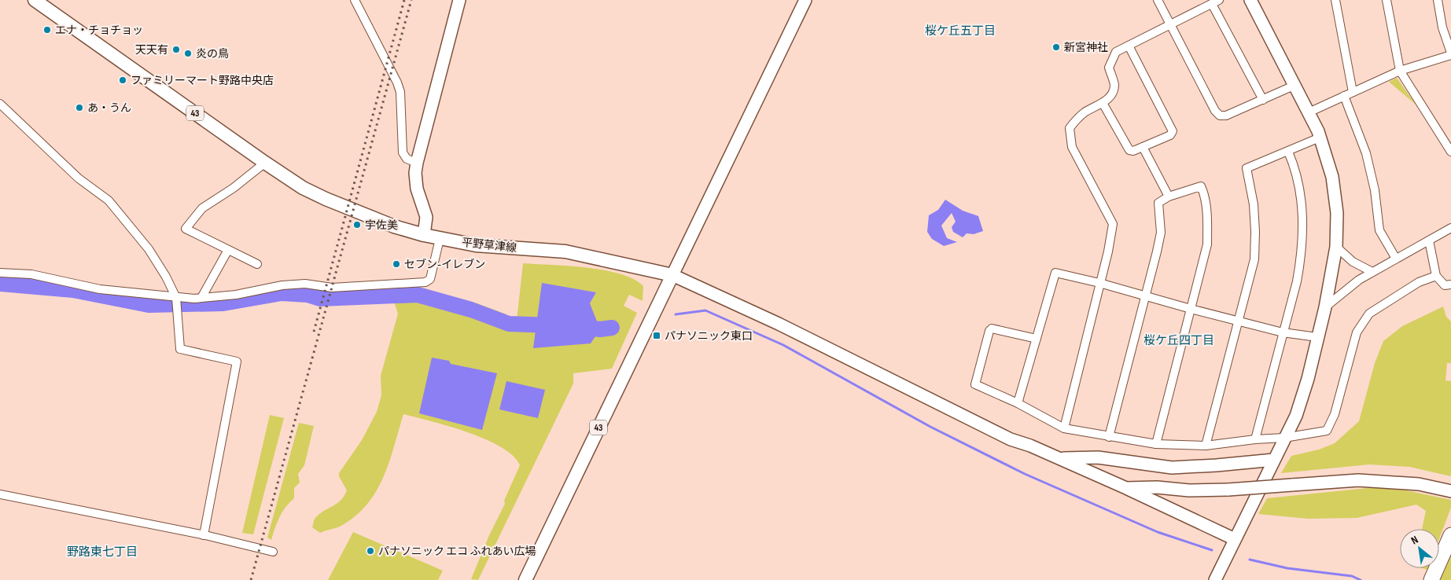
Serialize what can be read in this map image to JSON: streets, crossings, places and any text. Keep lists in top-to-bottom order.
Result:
{
  "streets": {
    "main road": ["43", "平野草津線"]
  },
  "crossings": [
    ["43", "平野草津線"]
  ],
  "districts": ["桜ケ丘五丁目", "桜ケ丘四丁目", "野路東七丁目"],
  "places": {
    "other": [
      "エナ・チョチョッ",
      "新宮神社",
      "天天有",
      "炎の鳥",
      "ファミリーマート野路中央店",
      "あ・うん",
      "宇佐美",
      "セブン-イレブン",
      "パナソニック エコ ふれあい広場"
    ],
    "transit": ["パナソニック東口"]
  },
  "north": "top left"
}
